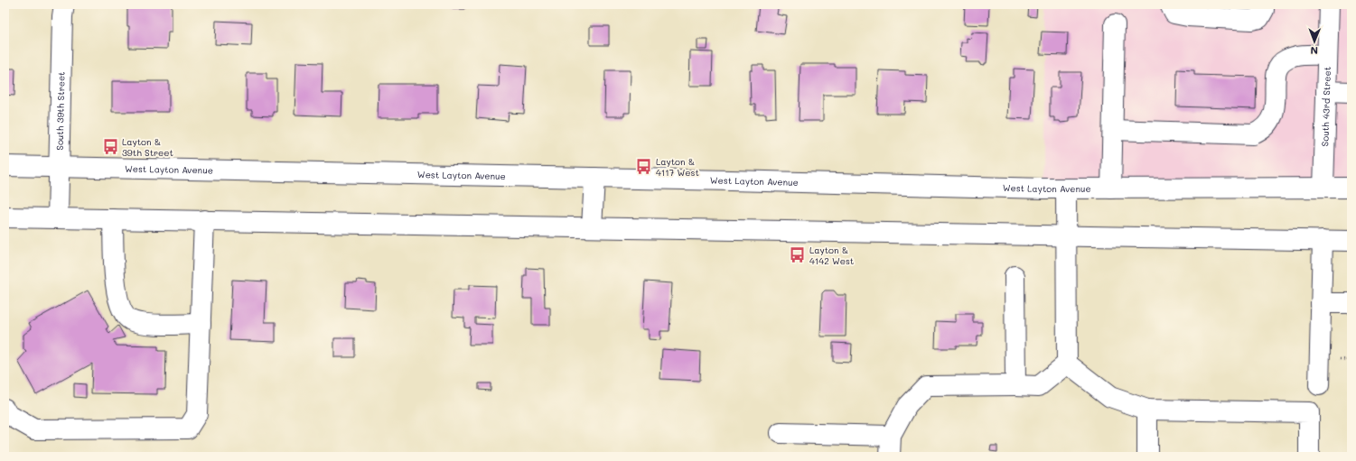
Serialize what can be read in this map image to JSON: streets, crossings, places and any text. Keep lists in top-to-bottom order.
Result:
{
  "streets": {
    "main road": ["South 43rd Street", "South 39th Street", "West Layton Avenue"]
  },
  "crossings": [
    ["South 43rd Street", "West Layton Avenue"],
    ["South 39th Street", "West Layton Avenue"]
  ],
  "places": {
    "bus stop": ["Layton & 39th Street", "Layton & 4117 West", "Layton & 4142 West"]
  },
  "north": "bottom"
}
